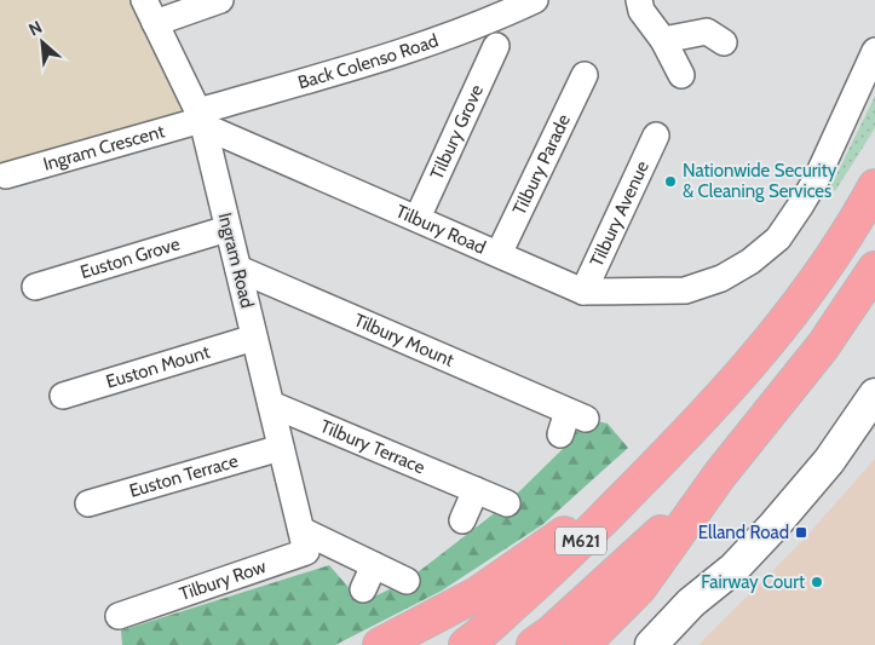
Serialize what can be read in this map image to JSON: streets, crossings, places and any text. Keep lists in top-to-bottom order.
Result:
{
  "streets": {
    "highway": ["M621"],
    "street": [
      "Back Colenso Road",
      "Tilbury Grove",
      "Ingram Crescent",
      "Tilbury Parade",
      "Tilbury Avenue",
      "Tilbury Road",
      "Euston Grove",
      "Ingram Road",
      "Tilbury Mount",
      "Euston Mount",
      "Tilbury Terrace",
      "Euston Terrace",
      "Tilbury Row"
    ]
  },
  "crossings": [
    ["Back Colenso Road", "Ingram Crescent"],
    ["Back Colenso Road", "Tilbury Road"],
    ["Back Colenso Road", "Ingram Road"],
    ["Tilbury Grove", "Tilbury Road"],
    ["Ingram Crescent", "Tilbury Road"],
    ["Ingram Crescent", "Ingram Road"],
    ["Tilbury Parade", "Tilbury Road"],
    ["Tilbury Avenue", "Tilbury Road"],
    ["Tilbury Road", "Ingram Road"],
    ["Euston Grove", "Ingram Road"],
    ["Ingram Road", "Tilbury Mount"],
    ["Ingram Road", "Euston Mount"],
    ["Ingram Road", "Tilbury Terrace"],
    ["Ingram Road", "Euston Terrace"],
    ["Ingram Road", "Tilbury Row"]
  ],
  "places": {
    "other": ["Nationwide Security & Cleaning Services", "Fairway Court"],
    "transit": ["Elland Road"]
  },
  "north": "top left"
}
